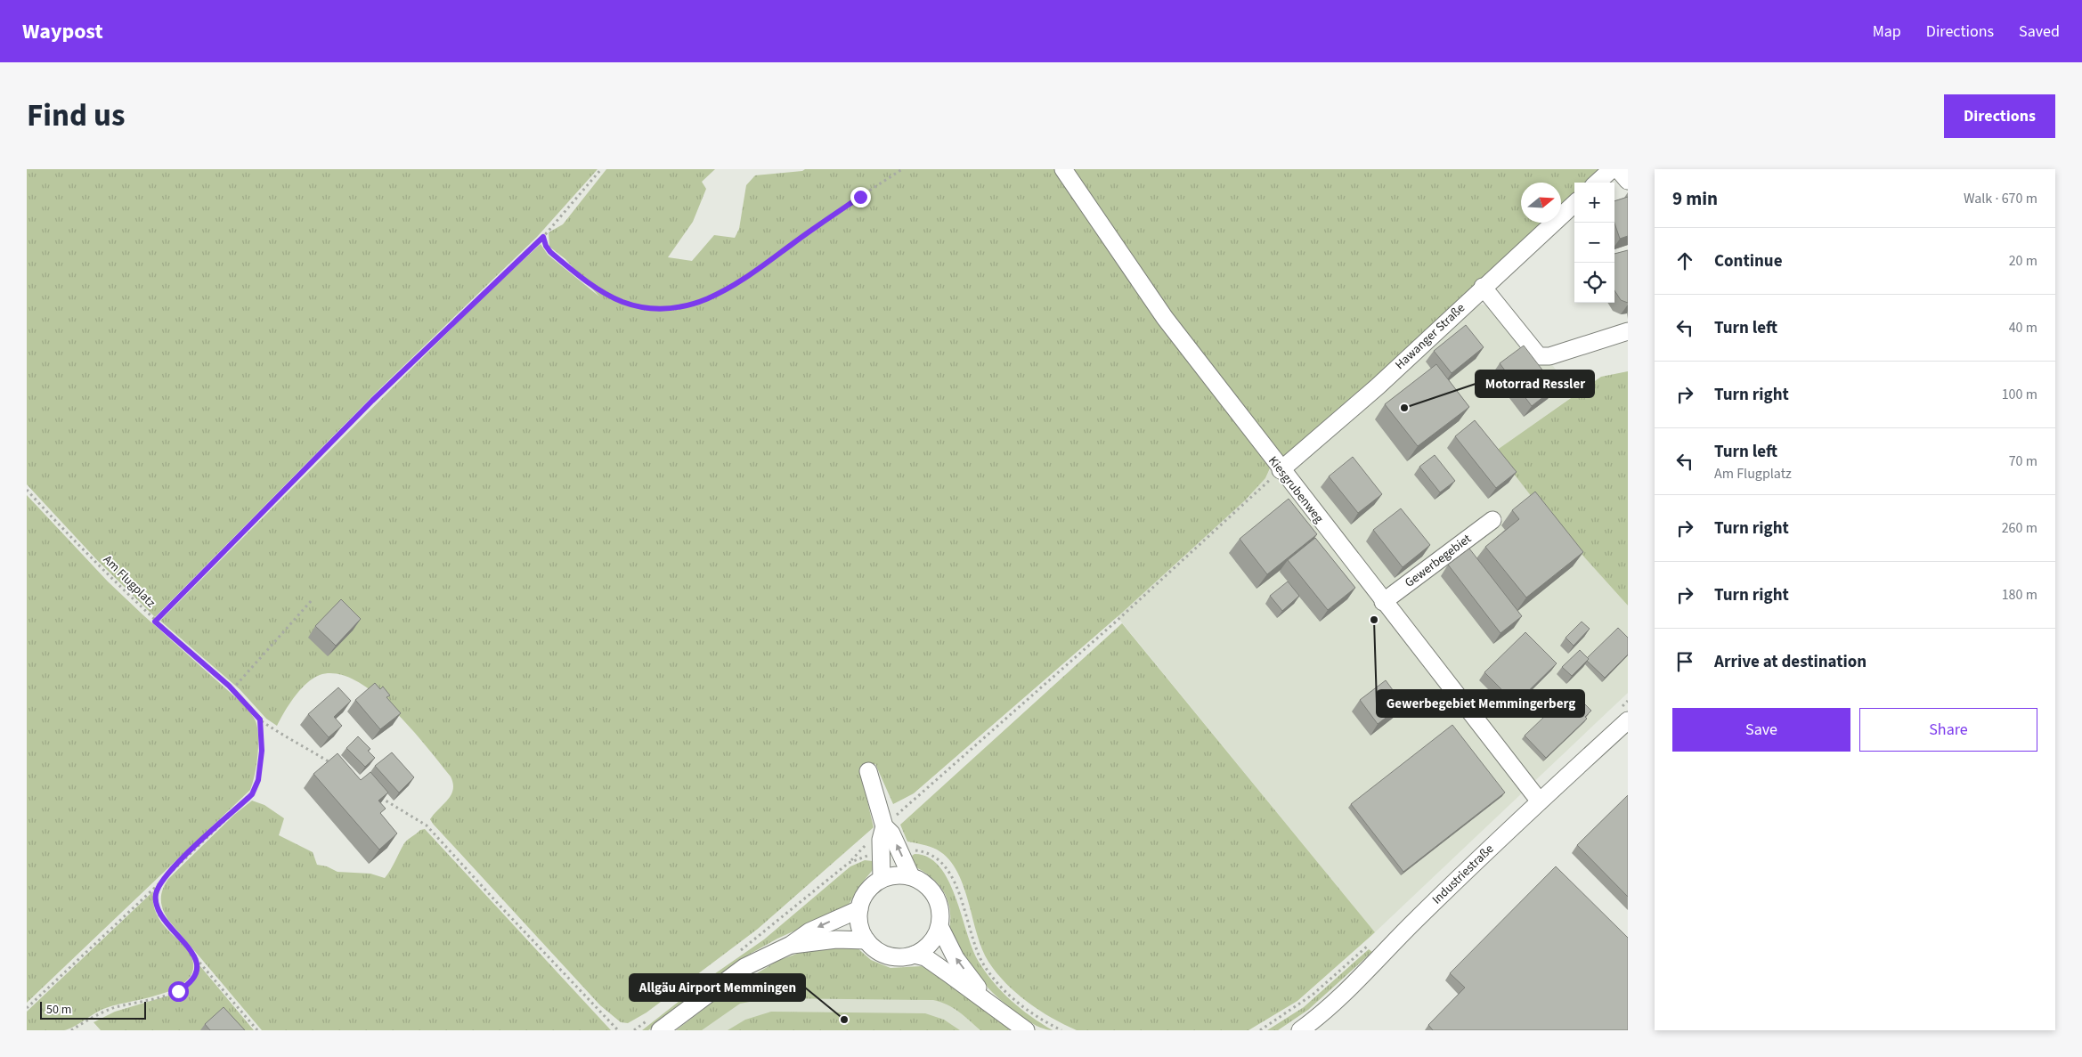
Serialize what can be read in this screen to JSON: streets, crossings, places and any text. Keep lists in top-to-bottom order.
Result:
{
  "streets": {
    "street": [
      "Hawanger Straße",
      "Kiesgrubenweg",
      "Gewerbegebiet",
      "Industriestraße"
    ],
    "path": ["Am Flugplatz"]
  },
  "crossings": [
    ["Hawanger Straße", "Kiesgrubenweg"],
    ["Kiesgrubenweg", "Gewerbegebiet"],
    ["Kiesgrubenweg", "Industriestraße"]
  ],
  "places": ["Motorrad Ressler", "Gewerbegebiet Memmingerberg", "Allgäu Airport Memmingen"],
  "scale_bar": "50 m",
  "north": "right",
  "page": {
    "header": "Waypost",
    "nav": ["Map", "Directions", "Saved"],
    "title": "Find us",
    "buttons": [
      "Directions",
      ["Save", "Share"]
    ],
    "heading": ["9 min", "Walk · 670 m"],
    "map_buttons": ["+", "−"],
    "list": [
      ["Continue", "20 m"],
      ["Turn left", "40 m"],
      ["Turn right", "100 m"],
      ["Turn left", "Am Flugplatz", "70 m"],
      ["Turn right", "260 m"],
      ["Turn right", "180 m"],
      "Arrive at destination"
    ],
    "scale": "50 m"
  }
}
